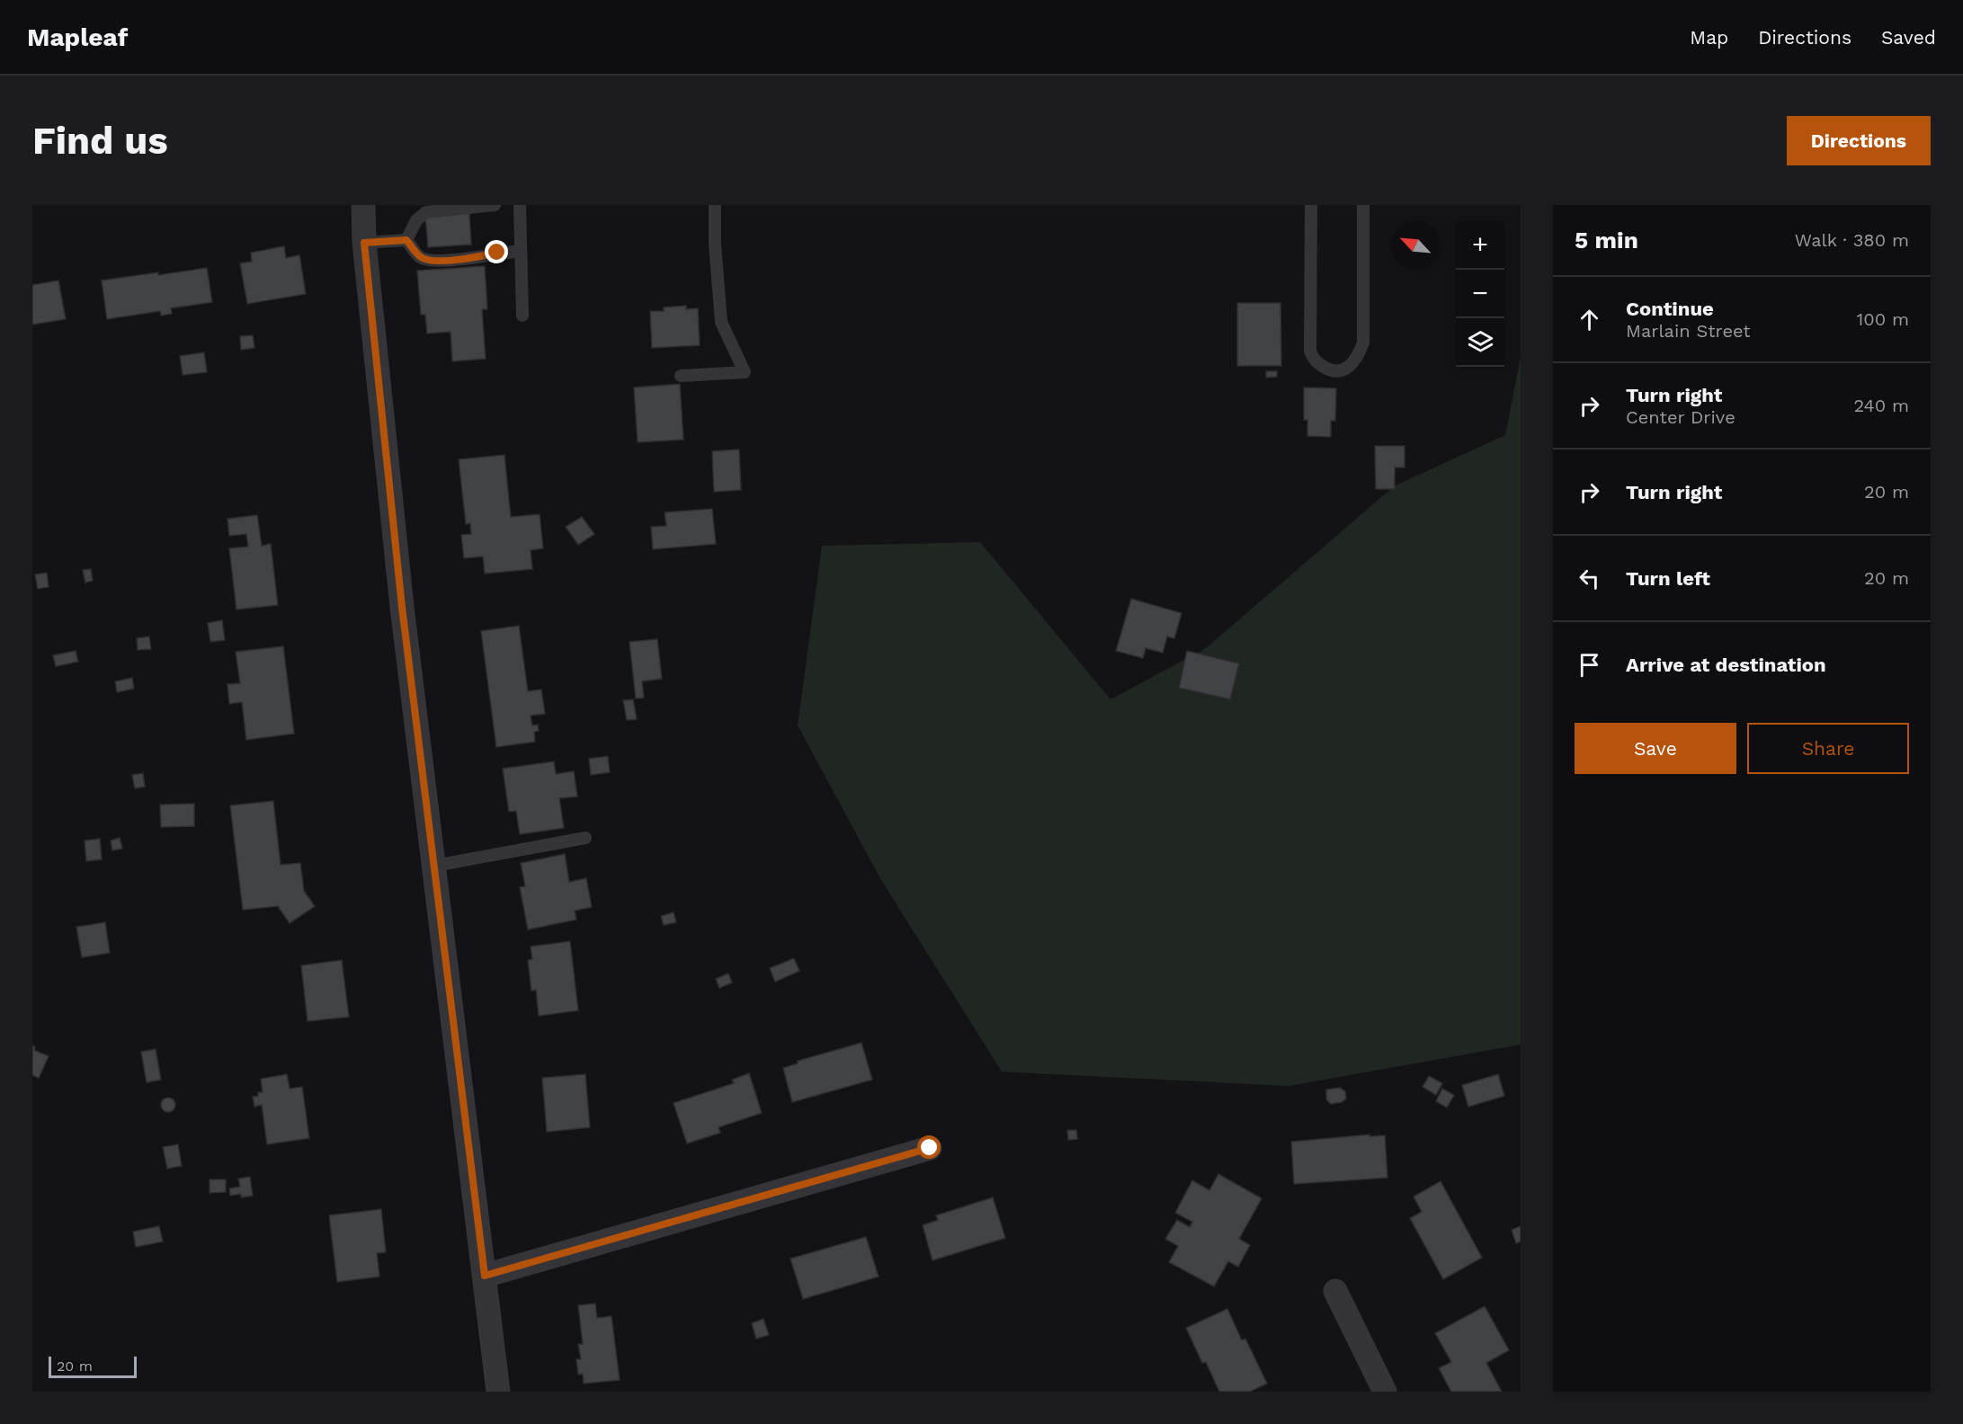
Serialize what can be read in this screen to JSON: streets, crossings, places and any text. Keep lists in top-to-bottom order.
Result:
{
  "scale_bar": "20 m",
  "north": "top left",
  "page": {
    "header": "Mapleaf",
    "nav": ["Map", "Directions", "Saved"],
    "buttons": [
      "Directions",
      ["Save", "Share"]
    ],
    "title": "Find us",
    "heading": ["5 min", "Walk · 380 m"],
    "map_buttons": ["+", "−"],
    "list": [
      ["Continue", "Marlain Street", "100 m"],
      ["Turn right", "Center Drive", "240 m"],
      ["Turn right", "20 m"],
      ["Turn left", "20 m"],
      "Arrive at destination"
    ],
    "scale": "20 m"
  }
}
